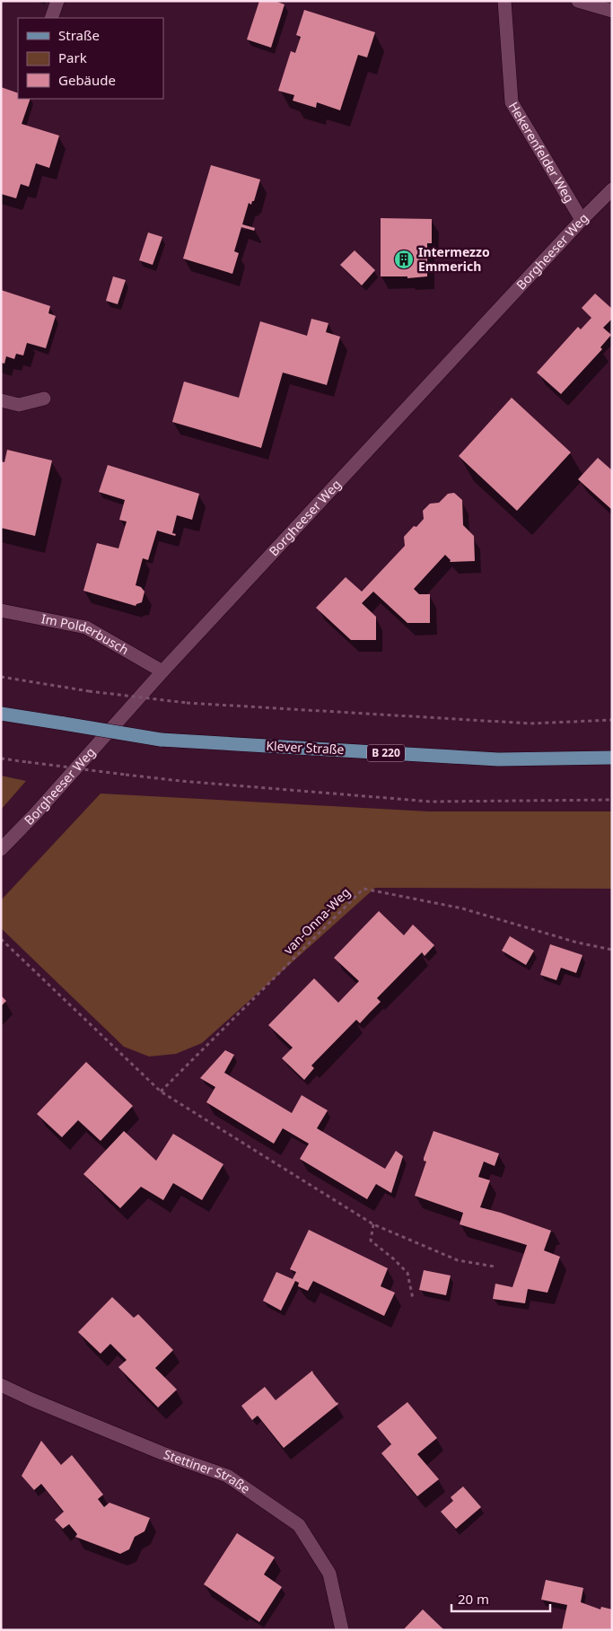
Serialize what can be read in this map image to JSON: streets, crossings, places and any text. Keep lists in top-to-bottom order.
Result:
{
  "streets": {
    "main road": ["Klever Straße", "B 220"],
    "street": [
      "Hekerenfelder Weg",
      "Borgheeser Weg",
      "Im Polderbusch",
      "Stettiner Straße"
    ],
    "path": ["van-Onna-Weg"]
  },
  "crossings": [
    ["Hekerenfelder Weg", "Borgheeser Weg"],
    ["Borgheeser Weg", "Im Polderbusch"]
  ],
  "places": {
    "building": ["Intermezzo Emmerich"]
  },
  "legend": ["Straße", "Park", "Gebäude"],
  "scale_bar": "20 m"
}
